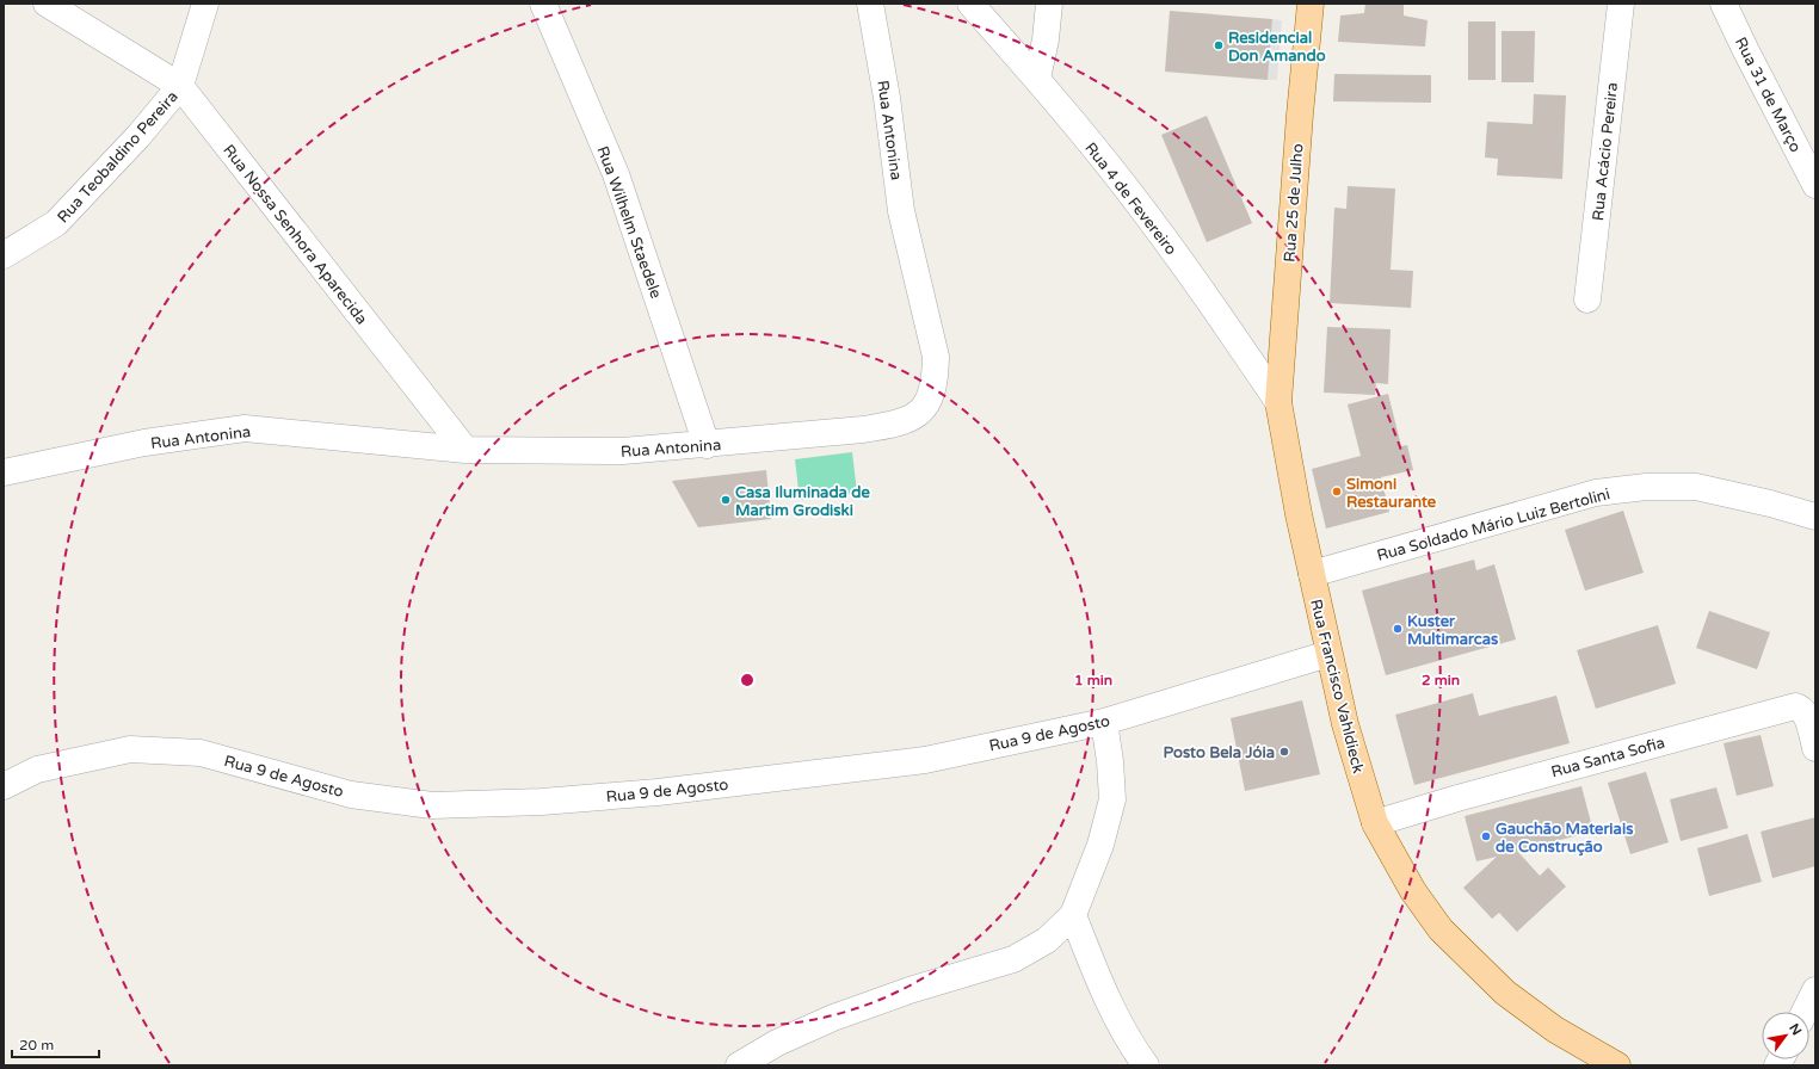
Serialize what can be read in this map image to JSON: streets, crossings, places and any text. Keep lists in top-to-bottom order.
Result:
{
  "streets": {
    "main road": ["Rua 25 de Julho", "Rua Francisco Vahldieck"],
    "street": [
      "Rua 31 de Março",
      "Rua Antonina",
      "Rua Acácio Pereira",
      "Rua Teobaldino Pereira",
      "Rua 4 de Fevereiro",
      "Rua Wilhelm Staedele",
      "Rua Nossa Senhora Aparecida",
      "Rua Soldado Mário Luiz Bertolini",
      "Rua 9 de Agosto",
      "Rua Santa Sofia"
    ]
  },
  "crossings": [
    ["Rua Antonina", "Rua Wilhelm Staedele"],
    ["Rua Antonina", "Rua Nossa Senhora Aparecida"],
    ["Rua Teobaldino Pereira", "Rua Nossa Senhora Aparecida"],
    ["Rua 4 de Fevereiro", "Rua 25 de Julho"],
    ["Rua 4 de Fevereiro", "Rua Francisco Vahldieck"],
    ["Rua 25 de Julho", "Rua Francisco Vahldieck"],
    ["Rua Soldado Mário Luiz Bertolini", "Rua Francisco Vahldieck"],
    ["Rua Francisco Vahldieck", "Rua 9 de Agosto"],
    ["Rua Francisco Vahldieck", "Rua Santa Sofia"]
  ],
  "places": [
    "Residencial Don Amando",
    "Simoni Restaurante",
    "Casa Iluminada de Martim Grodiski",
    "Kuster Multimarcas",
    "Posto Bela Jóia",
    "Gauchão Materiais de Construção"
  ],
  "scale_bar": "20 m",
  "north": "top right",
  "rings": ["1 min", "2 min"]
}
